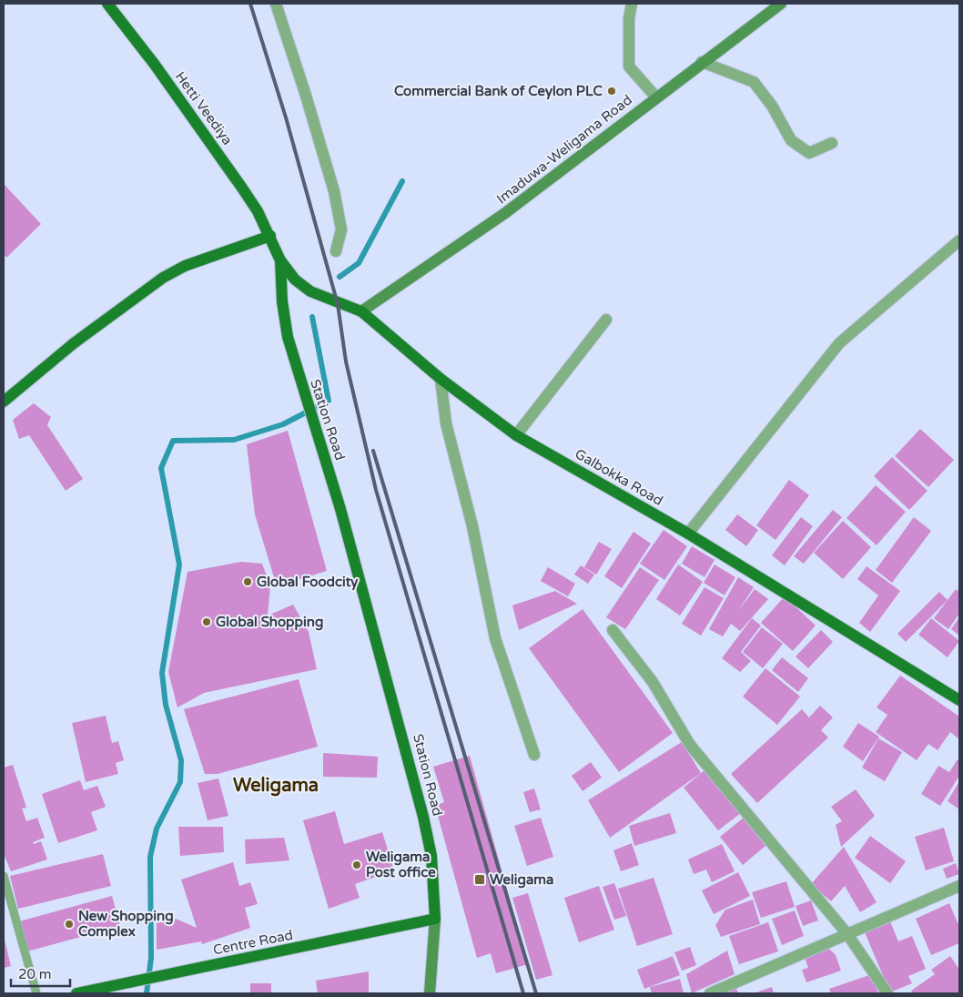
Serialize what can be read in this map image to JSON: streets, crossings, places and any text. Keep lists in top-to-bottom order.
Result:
{
  "streets": {
    "main road": [
      "Hetti Veediya",
      "Imaduwa-Weligama Road",
      "Station Road",
      "Galbokka Road",
      "Centre Road"
    ]
  },
  "crossings": [
    ["Hetti Veediya", "Station Road"],
    ["Imaduwa-Weligama Road", "Galbokka Road"],
    ["Station Road", "Galbokka Road"],
    ["Station Road", "Centre Road"]
  ],
  "districts": ["Weligama"],
  "places": {
    "other": [
      "Commercial Bank of Ceylon PLC",
      "Global Foodcity",
      "Global Shopping",
      "Weligama Post office",
      "New Shopping Complex"
    ],
    "transit": ["Weligama"]
  },
  "scale_bar": "20 m"
}
